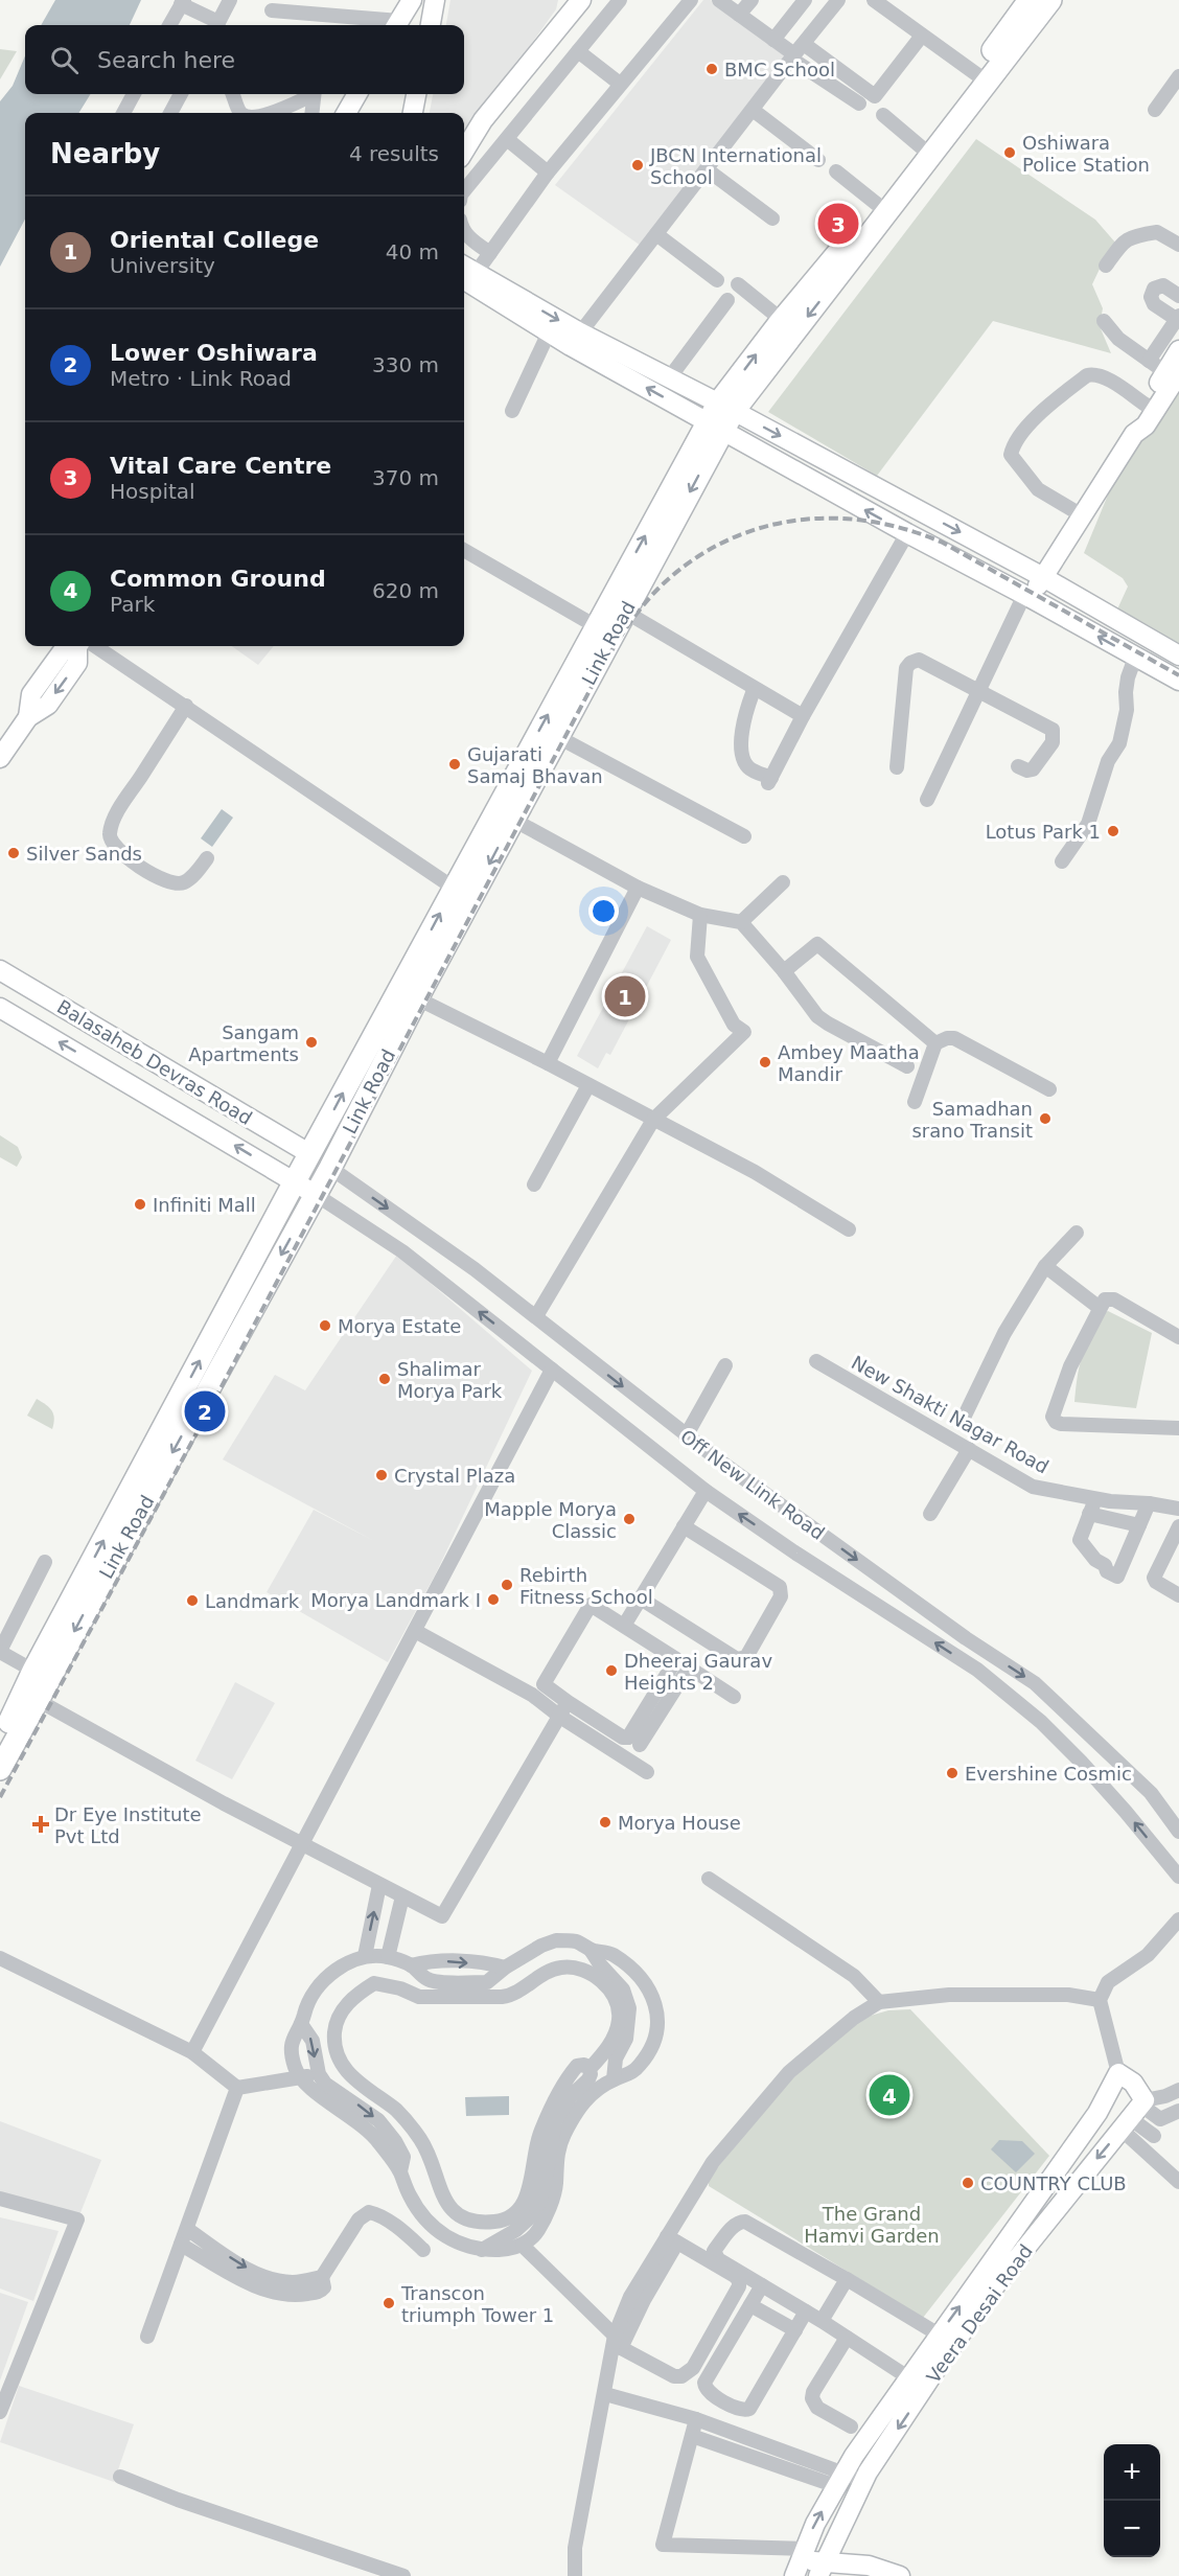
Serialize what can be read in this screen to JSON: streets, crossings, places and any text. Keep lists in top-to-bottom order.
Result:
{
  "streets": {
    "main road": [
      "Link Road",
      "Balasaheb Devras Road",
      "Off New Link Road",
      "Veera Desai Road"
    ],
    "street": ["New Shakti Nagar Road"]
  },
  "crossings": [
    ["Link Road", "Balasaheb Devras Road"],
    ["Link Road", "Off New Link Road"],
    ["Balasaheb Devras Road", "Off New Link Road"]
  ],
  "parks": ["The Grand Hamvi Garden"],
  "places": {
    "other": [
      "BMC School",
      "Oshiwara Police Station",
      "JBCN International School",
      "Gujarati Samaj Bhavan",
      "Lotus Park 1",
      "Silver Sands",
      "Sangam Apartments",
      "Ambey Maatha Mandir",
      "Samadhan srano Transit",
      "Infiniti Mall",
      "Morya Estate",
      "Shalimar Morya Park",
      "Crystal Plaza",
      "Mapple Morya Classic",
      "Rebirth Fitness School",
      "Morya Landmark I",
      "Landmark",
      "Dheeraj Gaurav Heights 2",
      "Evershine Cosmic",
      "Morya House",
      "COUNTRY CLUB",
      "Transcon triumph Tower 1"
    ],
    "health": ["Dr Eye Institute Pvt Ltd"]
  },
  "page": {
    "search": "Search here",
    "heading": ["Nearby", "4 results"],
    "list": [
      {
        "mark": "1",
        "name": "Oriental College",
        "note": "University",
        "value": "40 m"
      },
      {
        "mark": "2",
        "name": "Lower Oshiwara",
        "note": "Metro · Link Road",
        "value": "330 m"
      },
      {
        "mark": "3",
        "name": "Vital Care Centre",
        "note": "Hospital",
        "value": "370 m"
      },
      {
        "mark": "4",
        "name": "Common Ground",
        "note": "Park",
        "value": "620 m"
      }
    ],
    "pins": [
      "3",
      "1",
      "2",
      "4"
    ],
    "map_buttons": ["+", "−"]
  }
}
